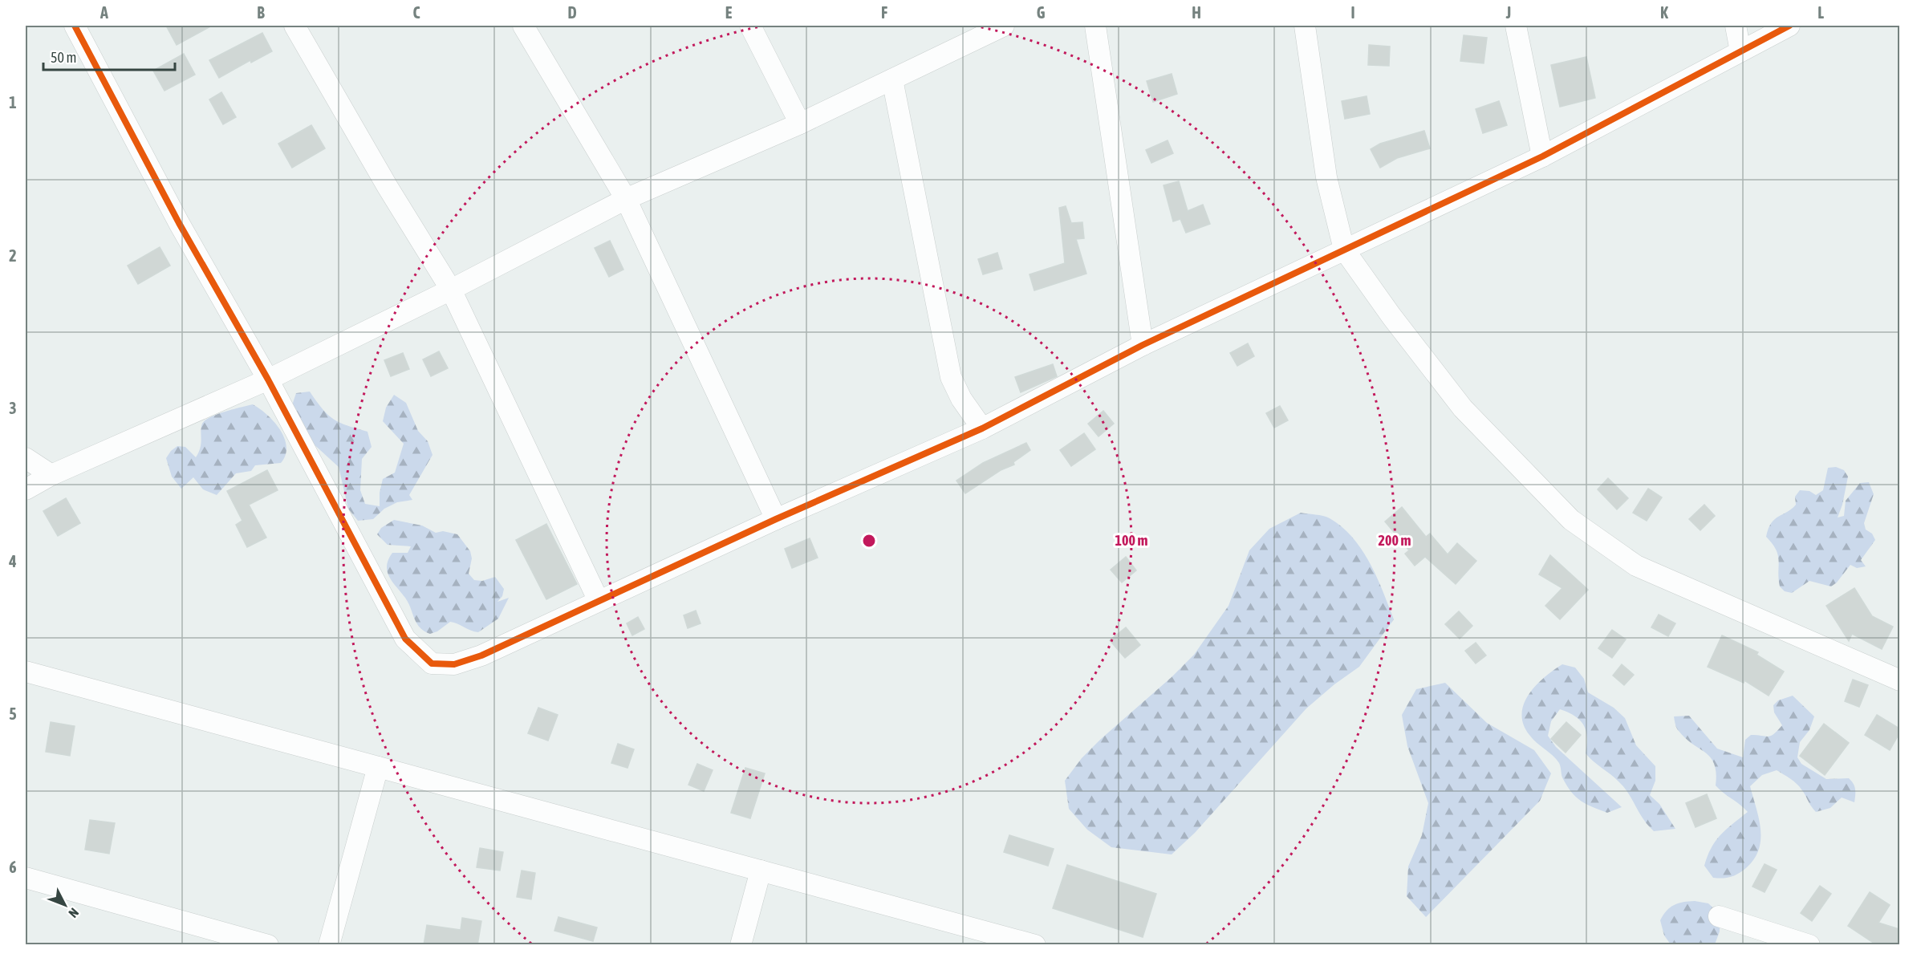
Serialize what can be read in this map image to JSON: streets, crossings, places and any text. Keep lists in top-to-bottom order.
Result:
{
  "scale_bar": "50 m",
  "north": "bottom right",
  "grid": {
    "columns": [
      "A",
      "B",
      "C",
      "D",
      "E",
      "F",
      "G",
      "H",
      "I",
      "J",
      "K",
      "L"
    ],
    "rows": [
      "1",
      "2",
      "3",
      "4",
      "5",
      "6"
    ]
  },
  "rings": ["100 m", "200 m"]
}
